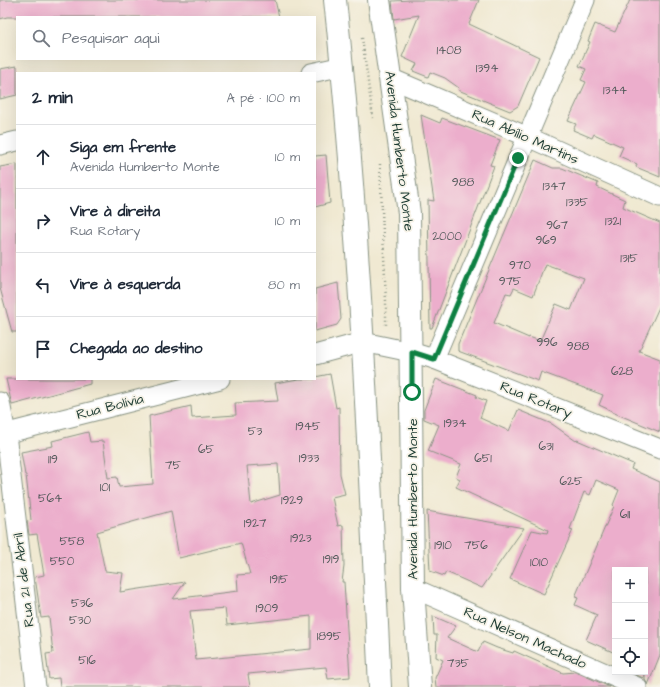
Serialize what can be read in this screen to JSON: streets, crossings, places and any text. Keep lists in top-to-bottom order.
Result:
{
  "streets": {
    "main road": ["Avenida Humberto Monte"],
    "street": [
      "Rua Abílio Martins",
      "Rua Rotary",
      "Rua Bolívia",
      "Rua 21 de Abril",
      "Rua Nelson Machado"
    ]
  },
  "crossings": [
    ["Rua Abílio Martins", "Avenida Humberto Monte"],
    ["Avenida Humberto Monte", "Rua Rotary"],
    ["Avenida Humberto Monte", "Rua Nelson Machado"],
    ["Rua Bolívia", "Rua 21 de Abril"]
  ],
  "house_numbers": [
    "1408",
    "1394",
    "1344",
    "988",
    "1347",
    "1335",
    "1321",
    "967",
    "2000",
    "969",
    "1315",
    "970",
    "975",
    "996",
    "988",
    "628",
    "1934",
    "1945",
    "53",
    "631",
    "65",
    "1933",
    "651",
    "119",
    "75",
    "625",
    "101",
    "564",
    "1929",
    "611",
    "1927",
    "1923",
    "558",
    "1910",
    "756",
    "1919",
    "550",
    "1010",
    "1915",
    "536",
    "1909",
    "530",
    "1895",
    "516",
    "735"
  ],
  "page": {
    "search": "Pesquisar aqui",
    "heading": ["2 min", "A pé · 100 m"],
    "list": [
      ["Siga em frente", "Avenida Humberto Monte", "10 m"],
      ["Vire à direita", "Rua Rotary", "10 m"],
      ["Vire à esquerda", "80 m"],
      "Chegada ao destino"
    ],
    "map_buttons": ["+", "−"]
  }
}
